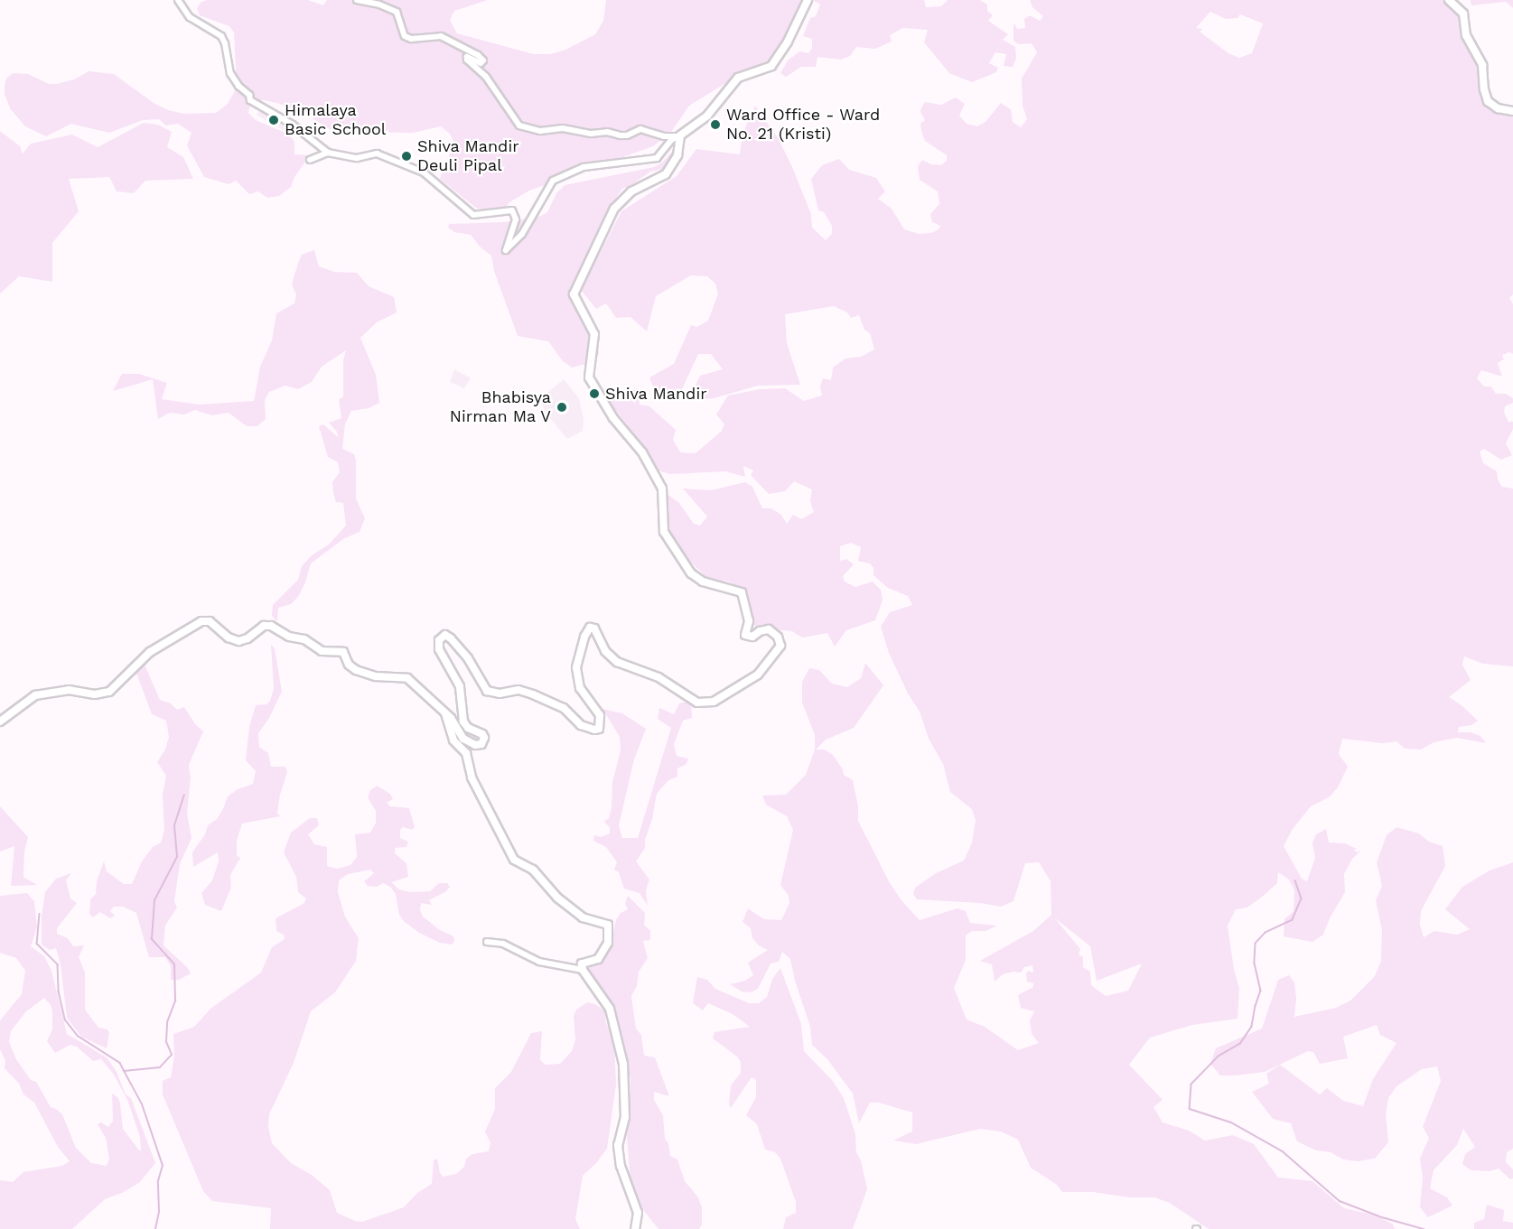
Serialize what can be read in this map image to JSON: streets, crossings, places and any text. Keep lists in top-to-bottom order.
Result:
{
  "places": [
    "Himalaya Basic School",
    "Ward Office - Ward No. 21 (Kristi)",
    "Shiva Mandir Deuli Pipal",
    "Shiva Mandir",
    "Bhabisya Nirman Ma V"
  ]
}
